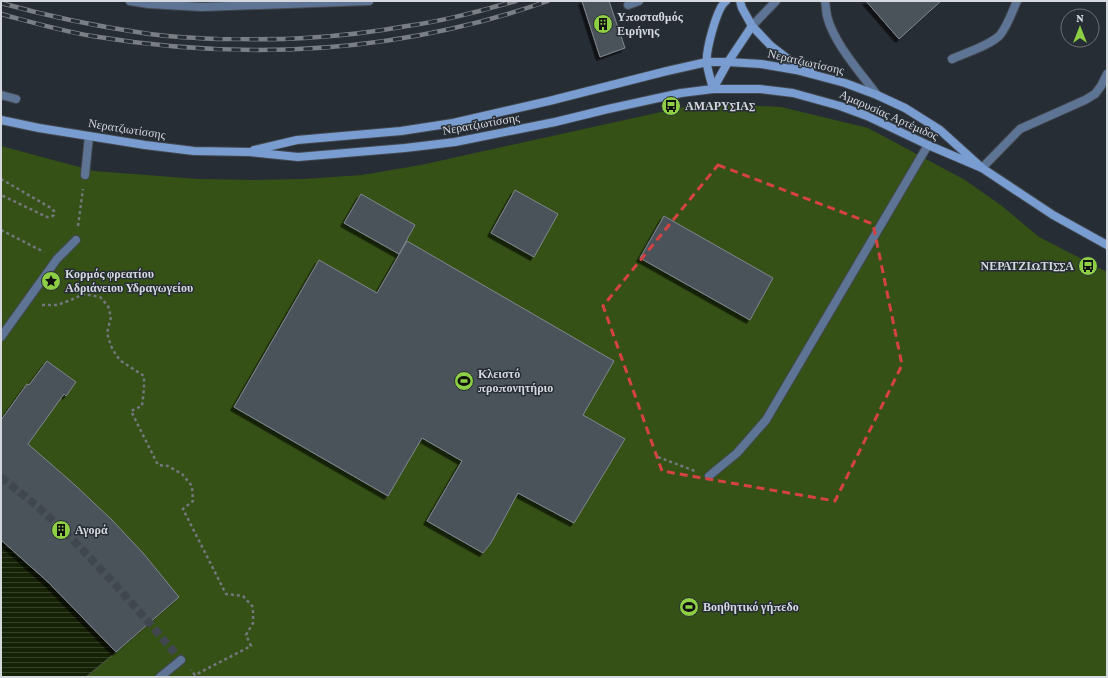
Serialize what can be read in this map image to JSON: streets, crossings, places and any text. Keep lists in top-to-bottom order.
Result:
{
  "streets": {
    "main road": ["Νερατζιωτίσσης", "Αμαρυσίας Αρτέμιδος"]
  },
  "crossings": [
    ["Νερατζιωτίσσης", "Αμαρυσίας Αρτέμιδος"]
  ],
  "places": {
    "building": ["Υποσταθμός Ειρήνης", "Αγορά"],
    "bus stop": ["ΑΜΑΡΥΣΙΑΣ", "ΝΕΡΑΤΖΙΩΤΙΣΣΑ"],
    "place": ["Κορμός φρεατίου Αδριάνειου Υδραγωγείου"],
    "sports": ["Κλειστό προπονητήριο", "Βοηθητικό γήπεδο"]
  },
  "north": "top"
}
